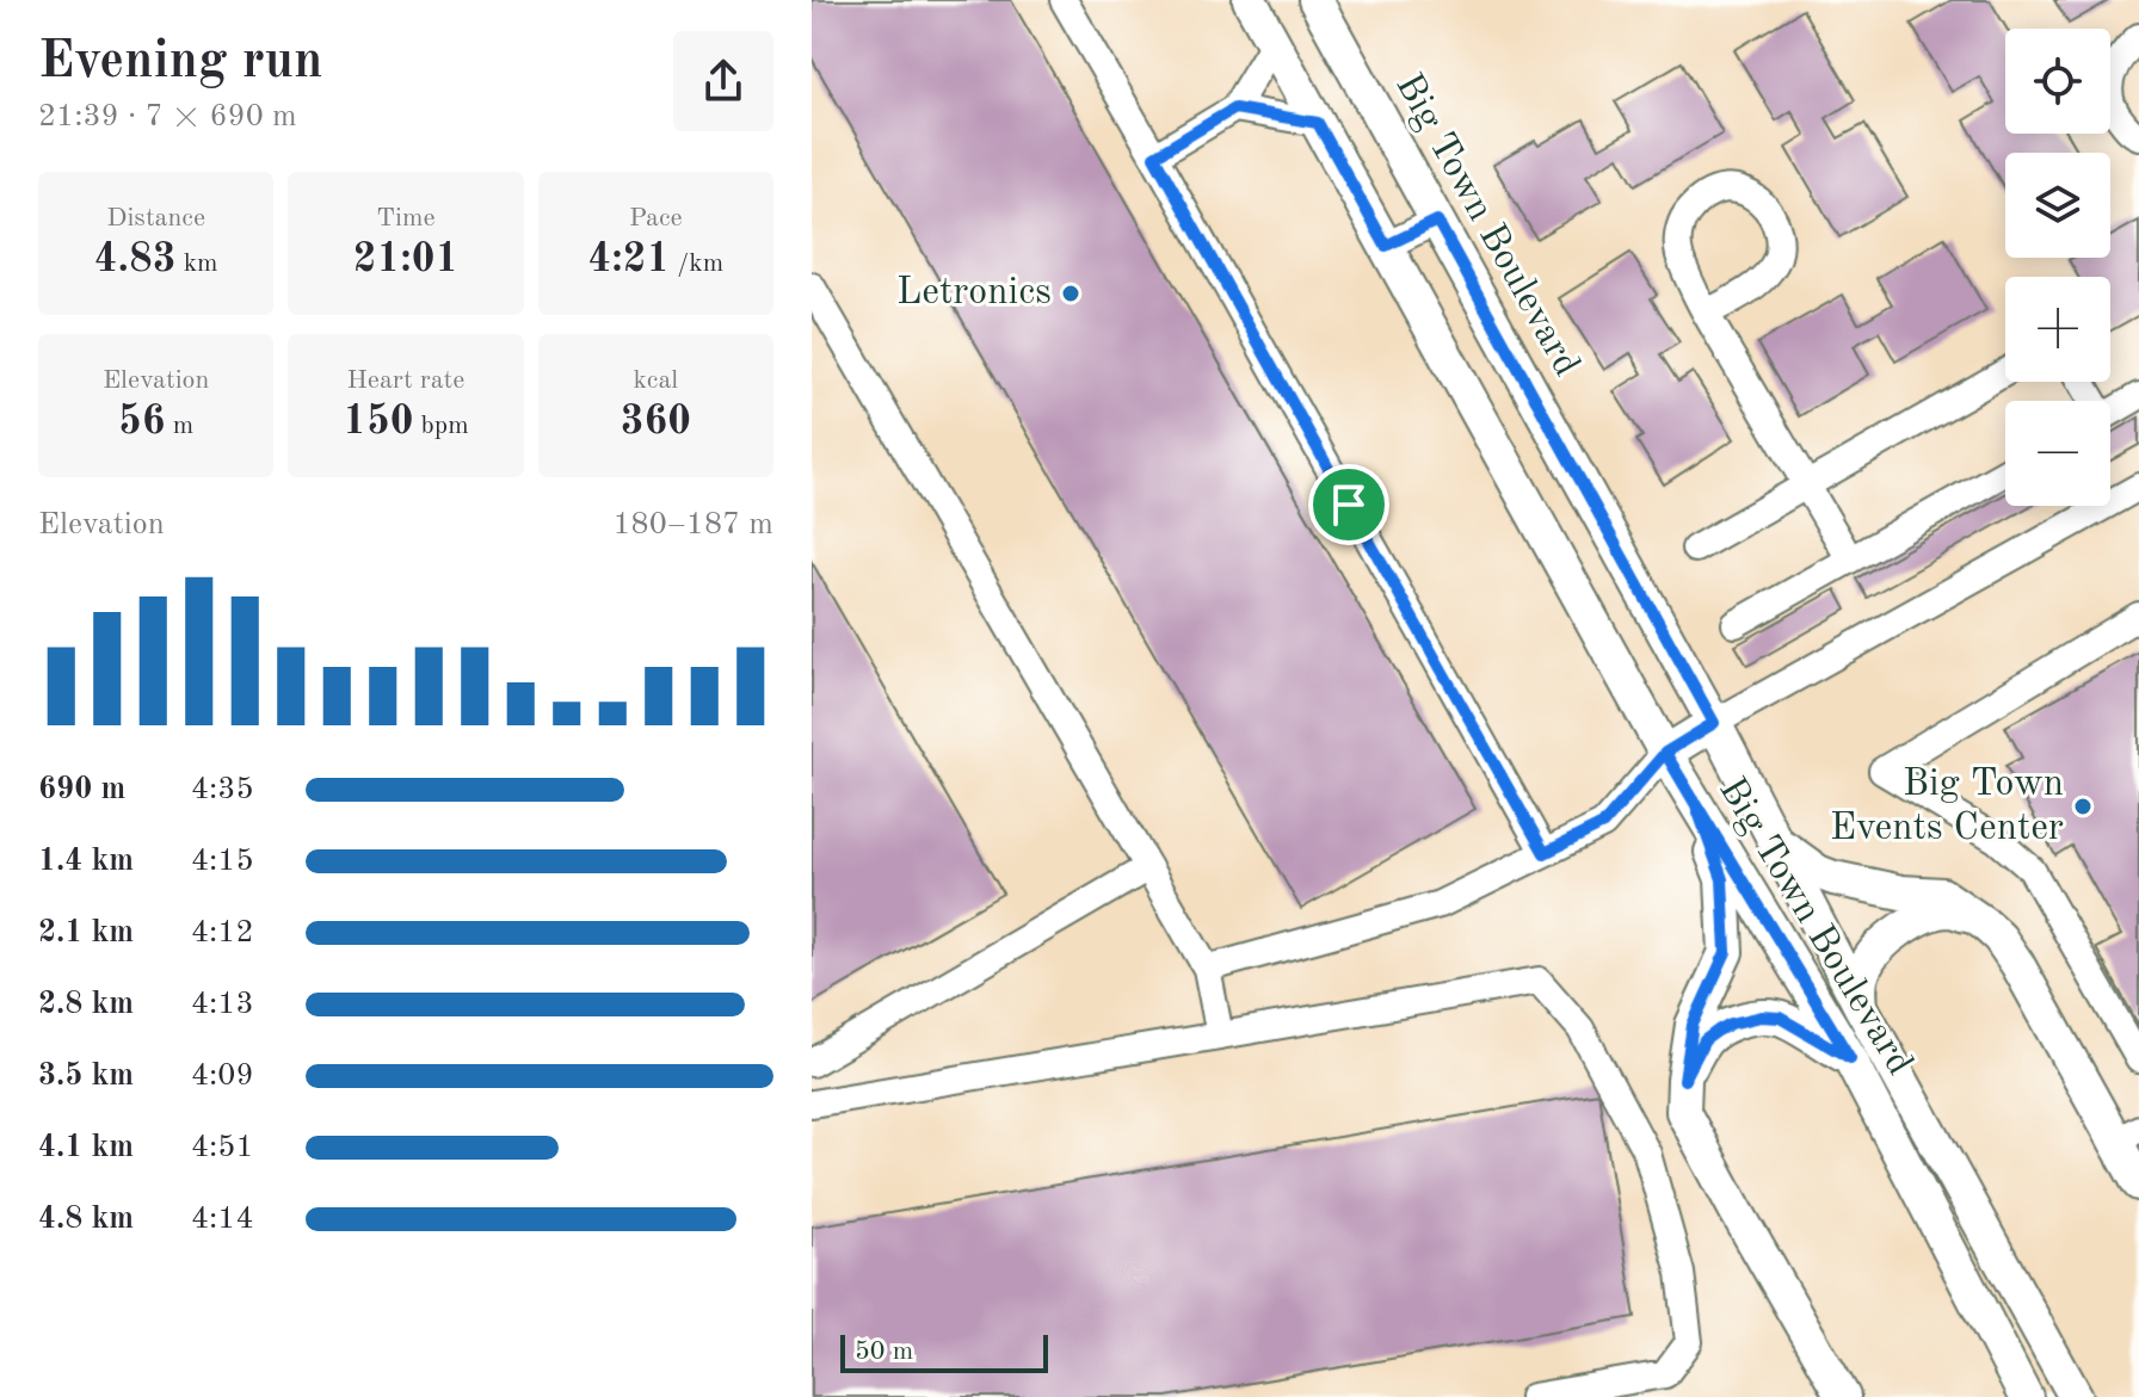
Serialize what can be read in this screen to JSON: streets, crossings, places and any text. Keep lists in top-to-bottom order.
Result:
{
  "streets": {
    "main road": ["Big Town Boulevard"]
  },
  "places": ["Letronics", "Big Town Events Center"],
  "scale_bar": "50 m",
  "page": {
    "heading": ["Evening run", "21:39 · 7 × 690 m"],
    "map_buttons": ["+", "−"],
    "stats": [
      ["Distance", "4.83 km"],
      ["Time", "21:01"],
      ["Pace", "4:21 /km"],
      ["Elevation", "56 m"],
      ["Heart rate", "150 bpm"],
      ["kcal", "360"]
    ],
    "chart": ["Elevation", "180–187 m"],
    "list": [
      {
        "name": "690 m",
        "note": "4:35"
      },
      {
        "name": "1.4 km",
        "note": "4:15"
      },
      {
        "name": "2.1 km",
        "note": "4:12"
      },
      {
        "name": "2.8 km",
        "note": "4:13"
      },
      {
        "name": "3.5 km",
        "note": "4:09"
      },
      {
        "name": "4.1 km",
        "note": "4:51"
      },
      {
        "name": "4.8 km",
        "note": "4:14"
      }
    ],
    "scale": "50 m"
  }
}
